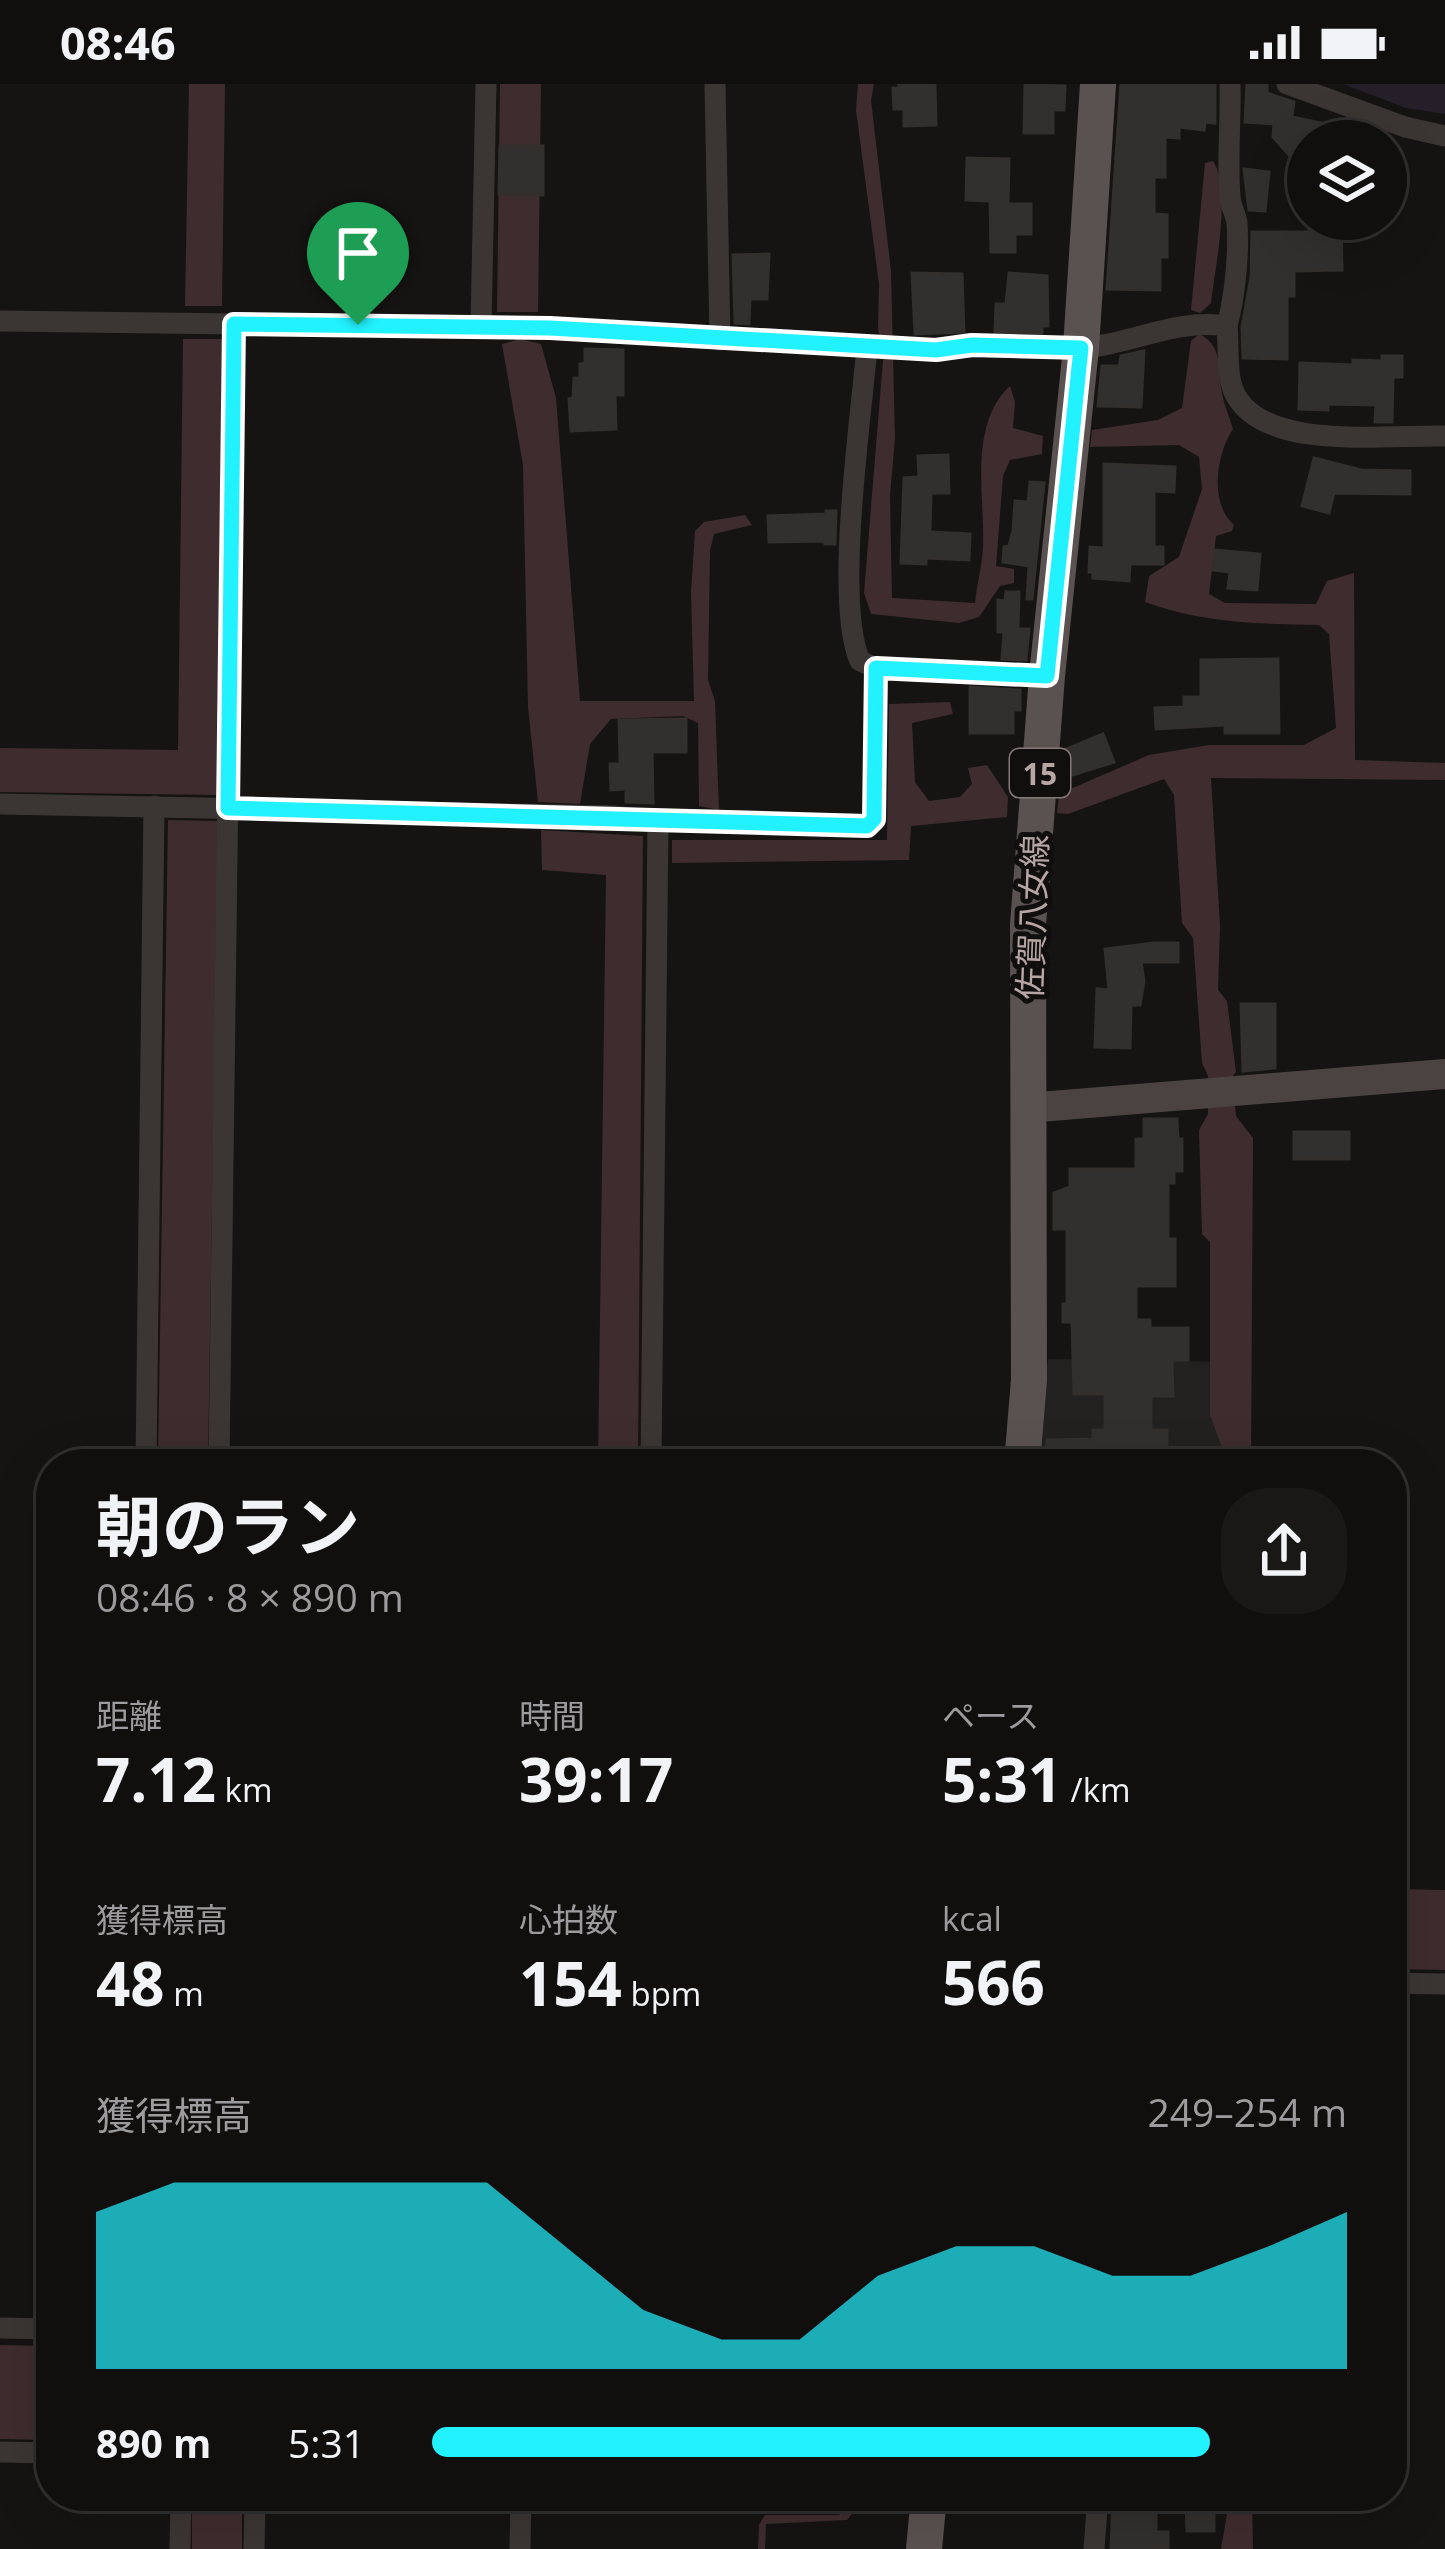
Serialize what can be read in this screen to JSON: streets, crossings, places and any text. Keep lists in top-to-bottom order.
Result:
{
  "streets": {
    "main road": ["15", "佐賀八女線"]
  },
  "page": {
    "status": "08:46",
    "heading": ["朝のラン", "08:46 · 8 × 890 m"],
    "stats": [
      ["距離", "7.12 km"],
      ["時間", "39:17"],
      ["ペース", "5:31 /km"],
      ["獲得標高", "48 m"],
      ["心拍数", "154 bpm"],
      ["kcal", "566"]
    ],
    "chart": ["獲得標高", "249–254 m"],
    "list": [
      {
        "name": "890 m",
        "note": "5:31"
      }
    ]
  }
}
